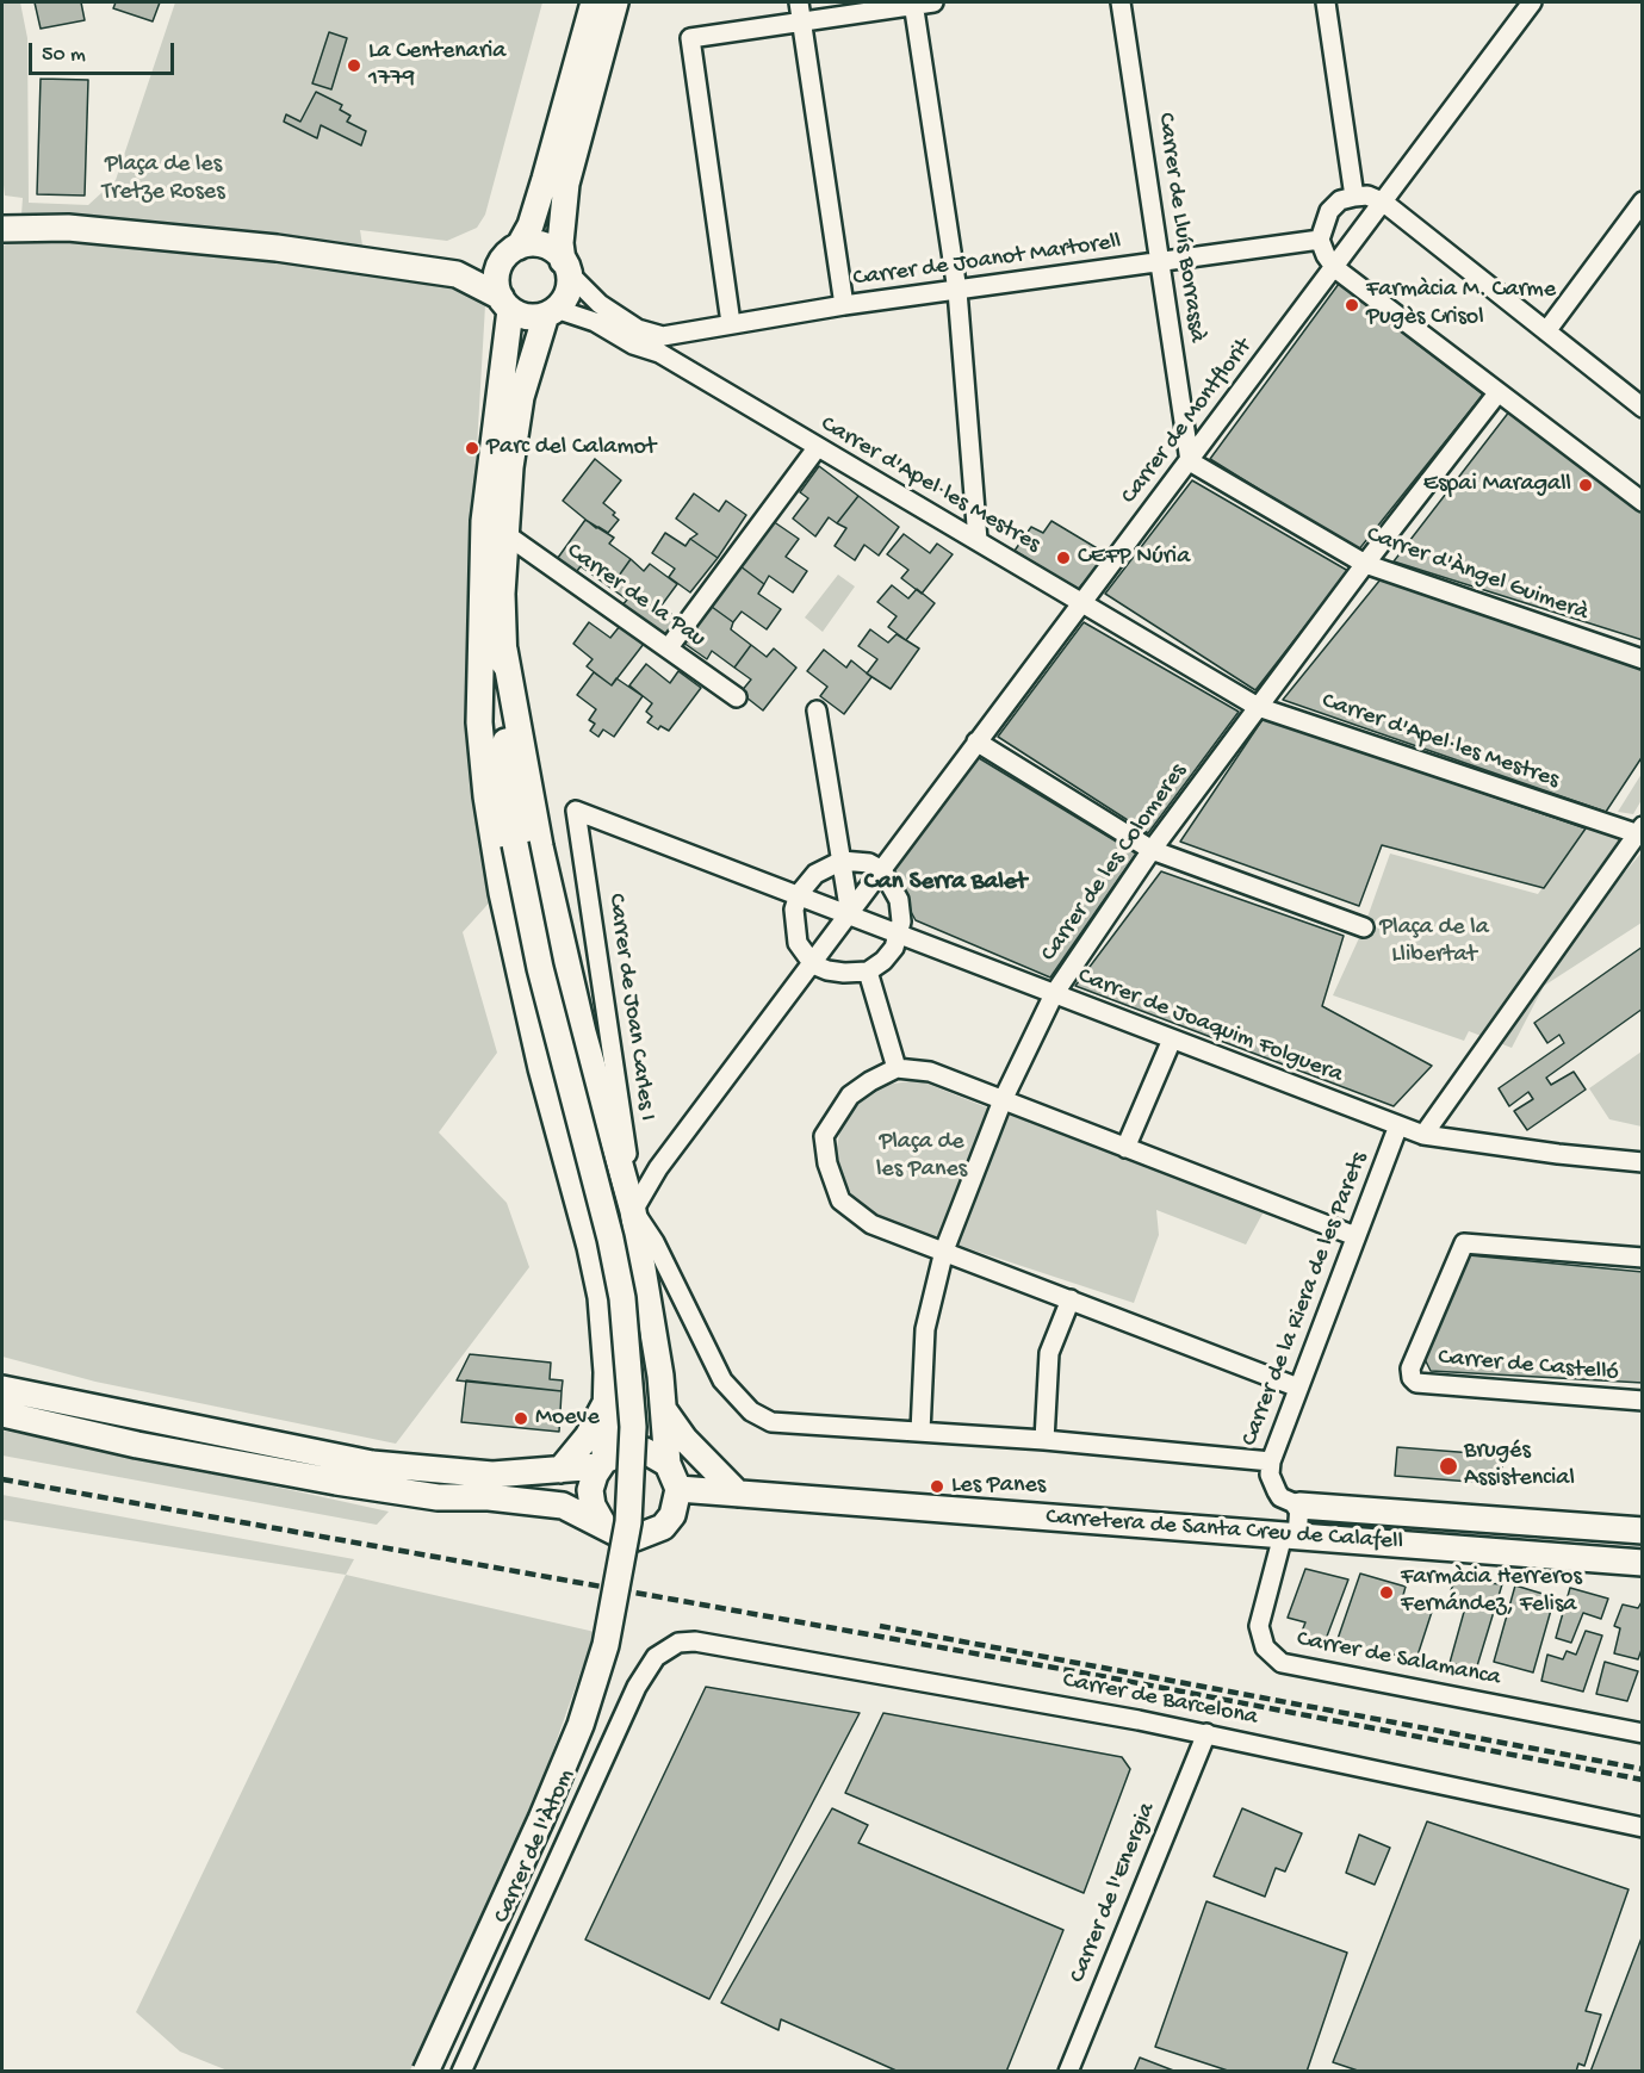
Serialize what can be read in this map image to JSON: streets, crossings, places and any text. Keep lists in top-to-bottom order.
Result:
{
  "streets": {
    "street": [
      "Carrer de Lluís Borrassà",
      "Carrer de Joanot Martorell",
      "Carrer de Montflorit",
      "Carrer d'Apel·les Mestres",
      "Carrer d'Àngel Guimerà",
      "Carrer de la Pau",
      "Carrer de les Colomeres",
      "Carrer de Joan Carles I",
      "Carrer de Joaquim Folguera",
      "Carrer de la Riera de les Parets",
      "Carrer de Castelló",
      "Carretera de Santa Creu de Calafell",
      "Carrer de Salamanca",
      "Carrer de Barcelona",
      "Carrer de l'Àtom",
      "Carrer de l'Energia"
    ]
  },
  "crossings": [
    ["Carrer de Lluís Borrassà", "Carrer de Joanot Martorell"],
    ["Carrer de Lluís Borrassà", "Carrer de Montflorit"],
    ["Carrer de Lluís Borrassà", "Carrer d'Àngel Guimerà"],
    ["Carrer de Joanot Martorell", "Carrer d'Apel·les Mestres"],
    ["Carrer de Montflorit", "Carrer d'Apel·les Mestres"],
    ["Carrer de Montflorit", "Carrer d'Àngel Guimerà"],
    ["Carrer de Montflorit", "Carrer de Joaquim Folguera"],
    ["Carrer d'Apel·les Mestres", "Carrer de les Colomeres"],
    ["Carrer d'Àngel Guimerà", "Carrer de les Colomeres"],
    ["Carrer de les Colomeres", "Carrer de Joaquim Folguera"],
    ["Carrer de Joan Carles I", "Carrer de Joaquim Folguera"],
    ["Carrer de Joaquim Folguera", "Carrer de la Riera de les Parets"],
    ["Carrer de la Riera de les Parets", "Carrer de Salamanca"],
    ["Carretera de Santa Creu de Calafell", "Carrer de Salamanca"],
    ["Carrer de Barcelona", "Carrer de l'Àtom"],
    ["Carrer de Barcelona", "Carrer de l'Energia"]
  ],
  "districts": ["Can Serra Balet"],
  "parks": ["Plaça de les Tretze Roses", "Plaça de la Llibertat", "Plaça de les Panes"],
  "places": [
    "La Centenaria 1779",
    "Farmàcia M. Carme Pugès Crisol",
    "Parc del Calamot",
    "Espai Maragall",
    "CEFP Núria",
    "Moeve",
    "Brugés Assistencial",
    "Les Panes",
    "Farmàcia Herreros Fernández, Felisa"
  ],
  "scale_bar": "50 m"
}
